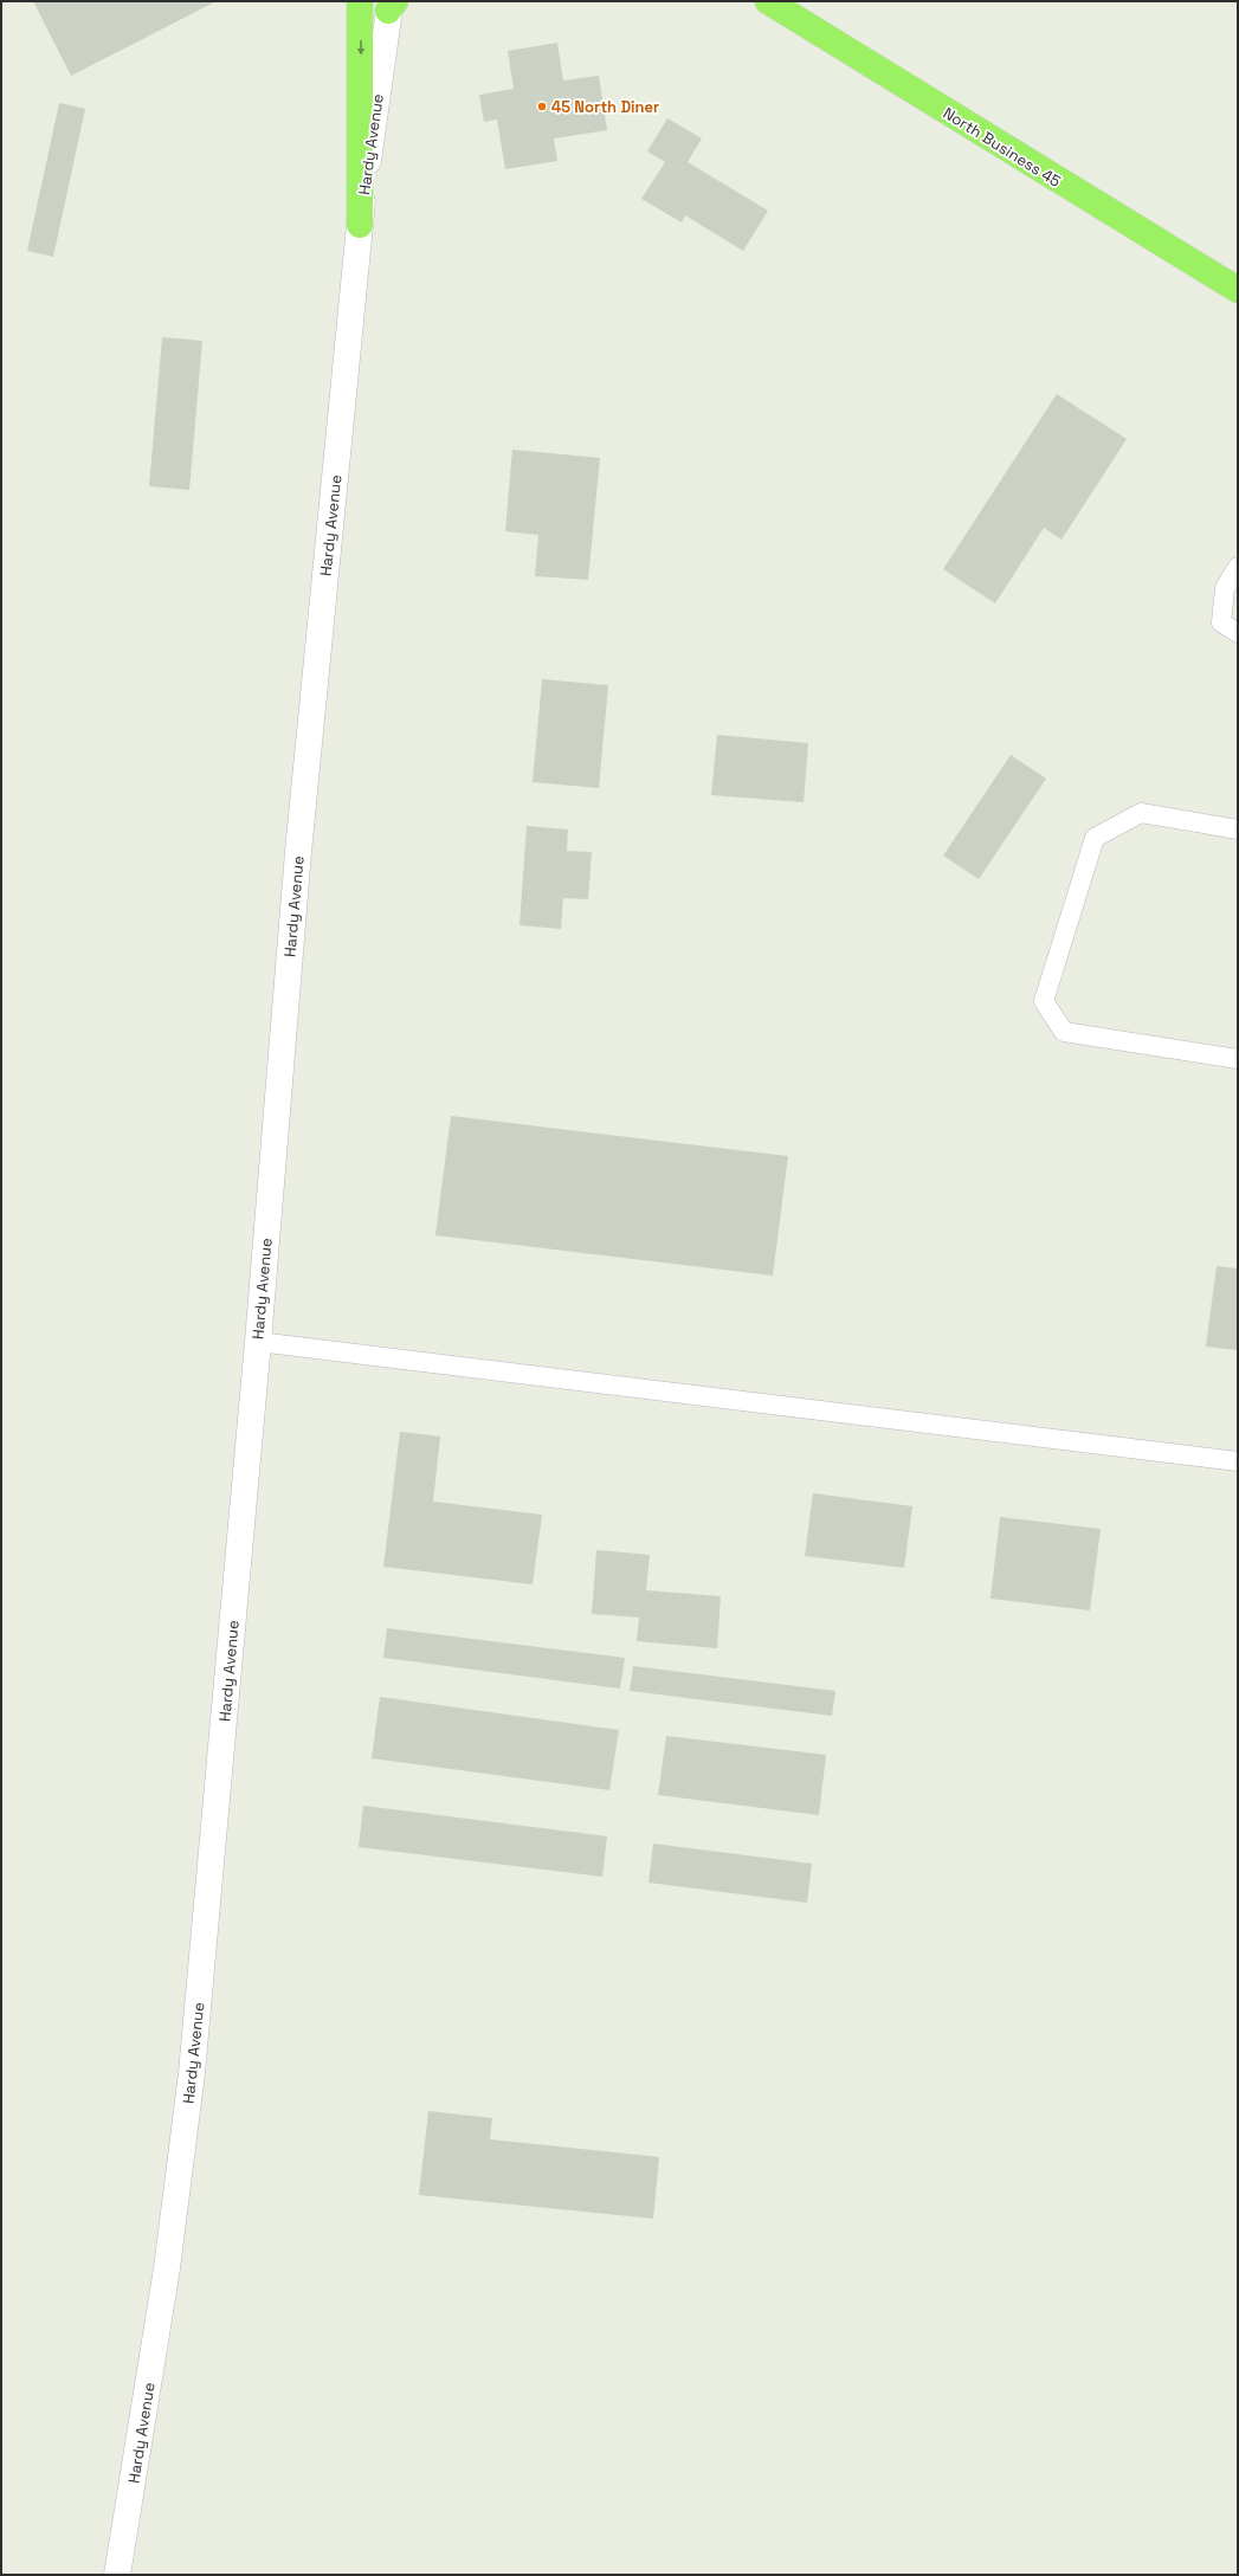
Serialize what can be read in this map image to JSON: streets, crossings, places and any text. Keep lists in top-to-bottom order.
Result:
{
  "streets": {
    "main road": ["North Business 45"],
    "street": ["Hardy Avenue"]
  },
  "places": ["45 North Diner"]
}
